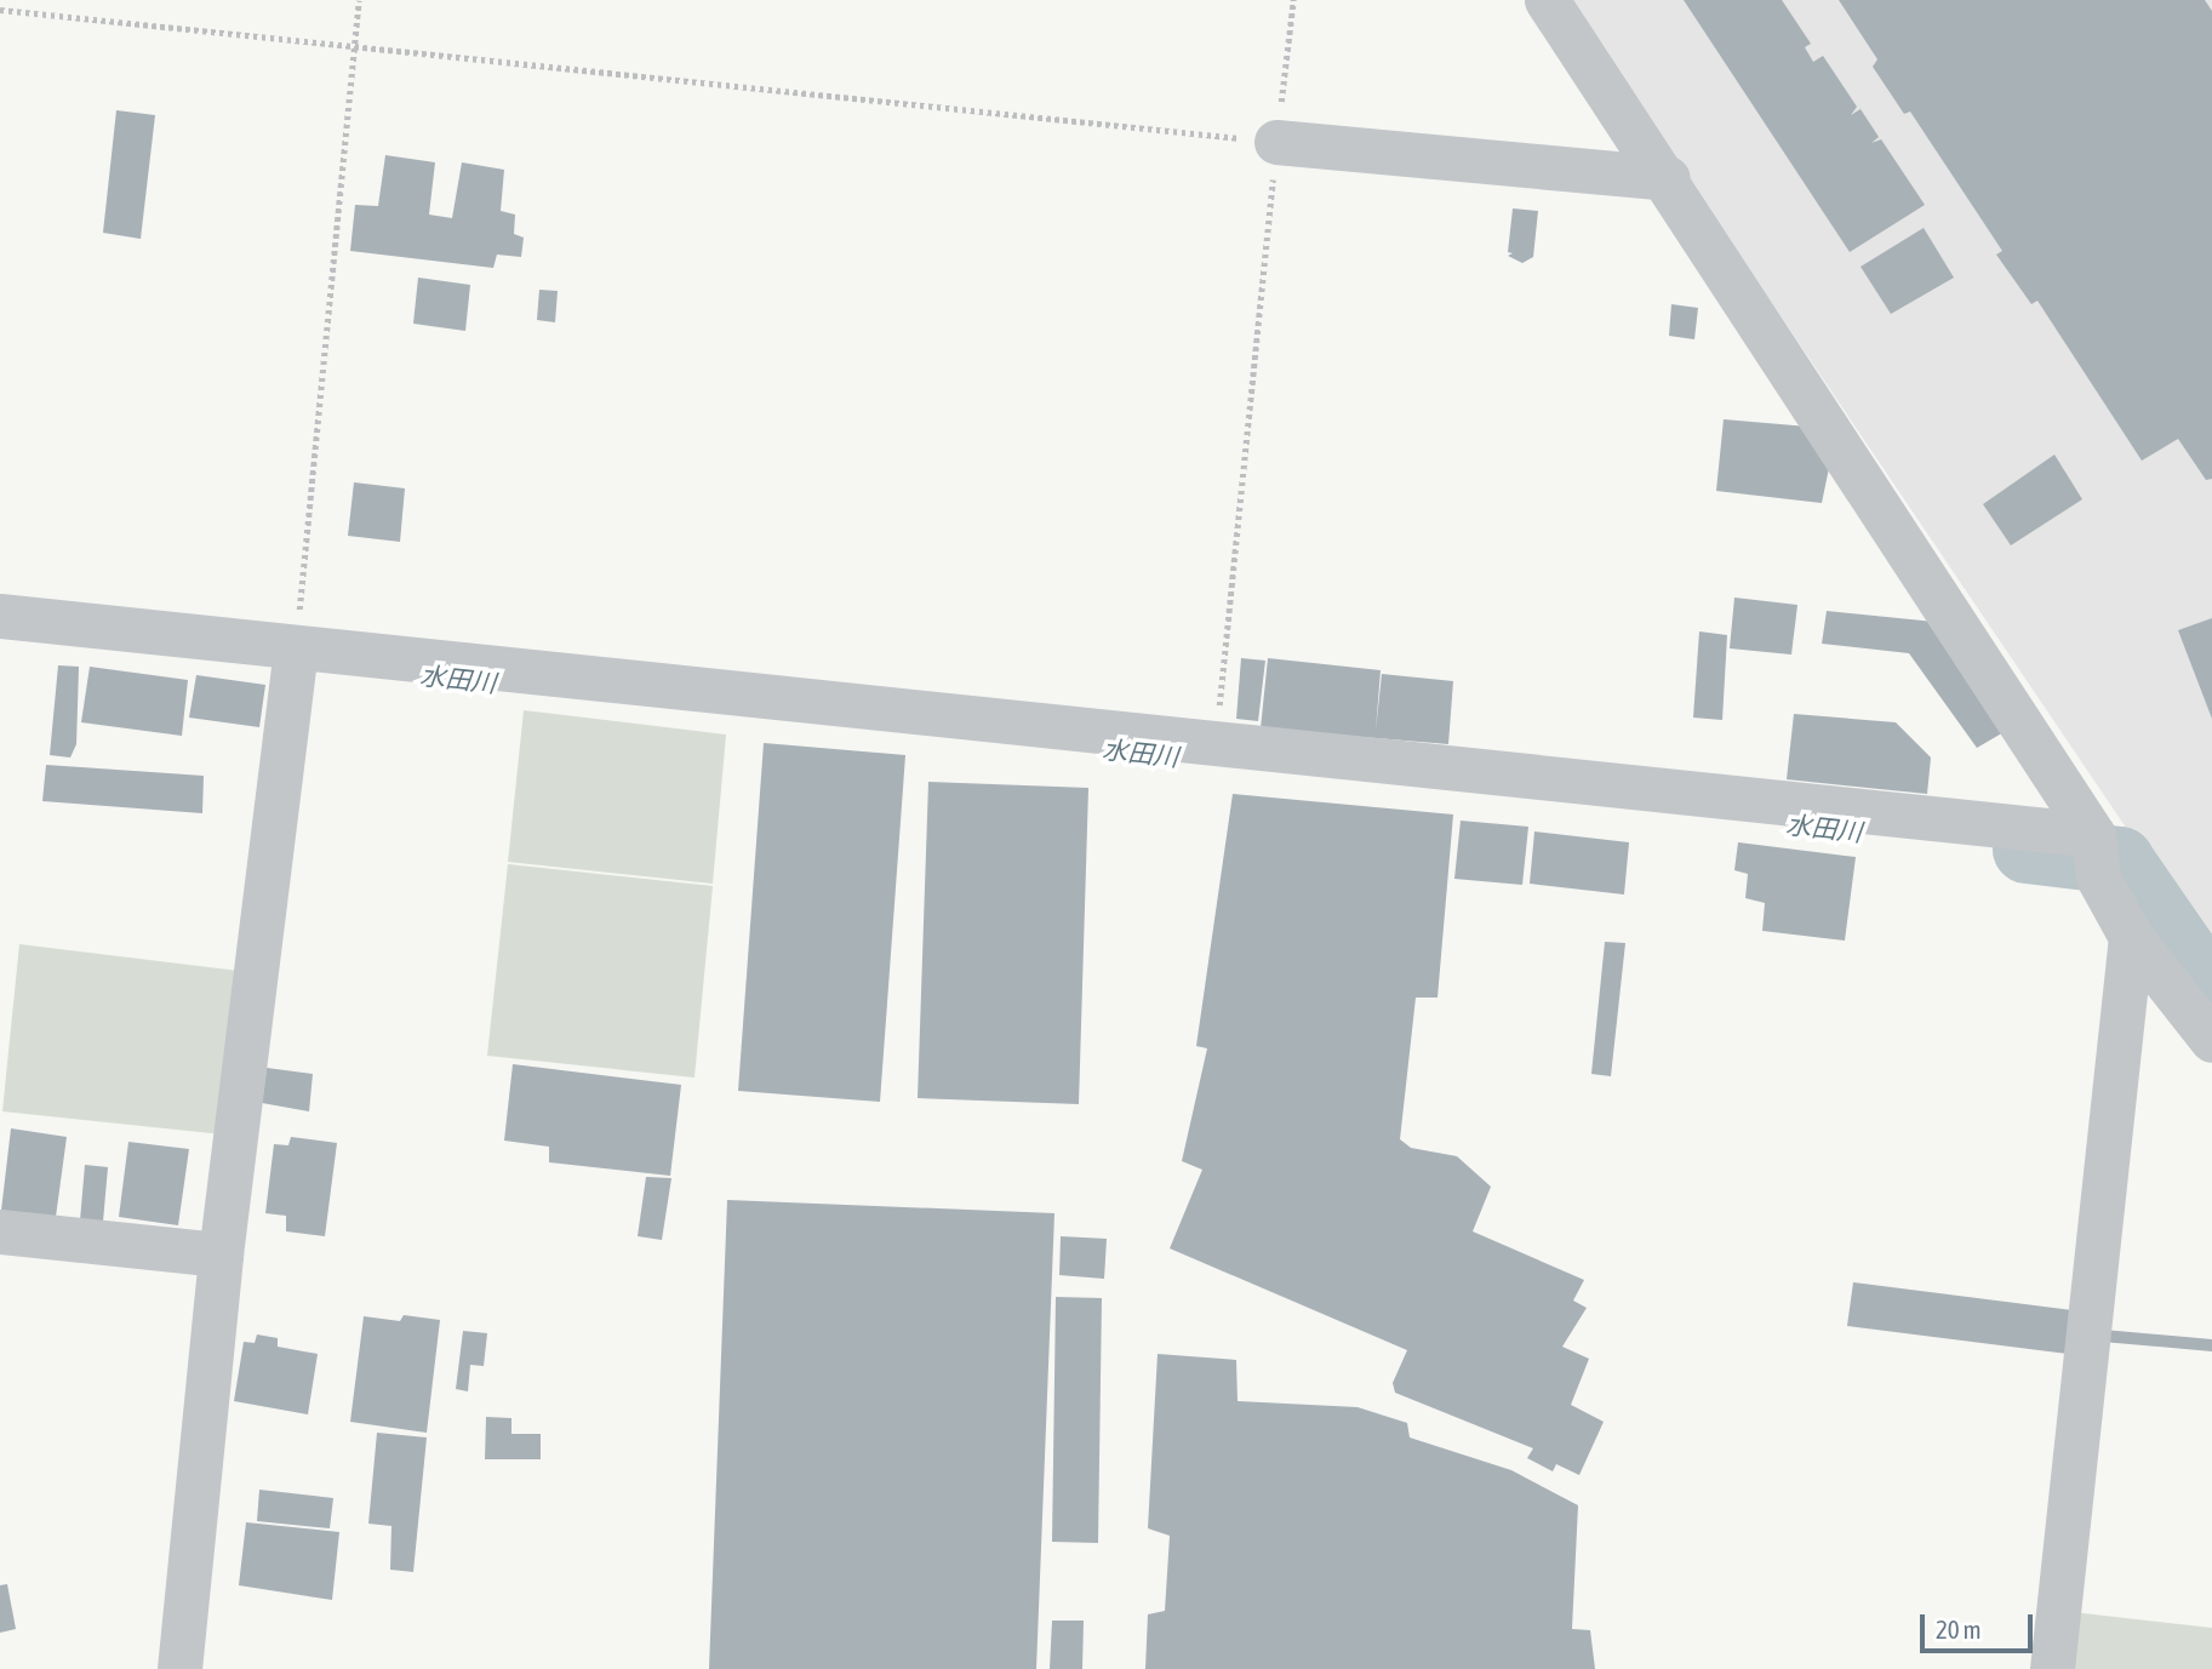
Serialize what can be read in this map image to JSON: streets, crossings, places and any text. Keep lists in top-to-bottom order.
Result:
{
  "water": ["水田川"],
  "scale_bar": "20 m"
}
